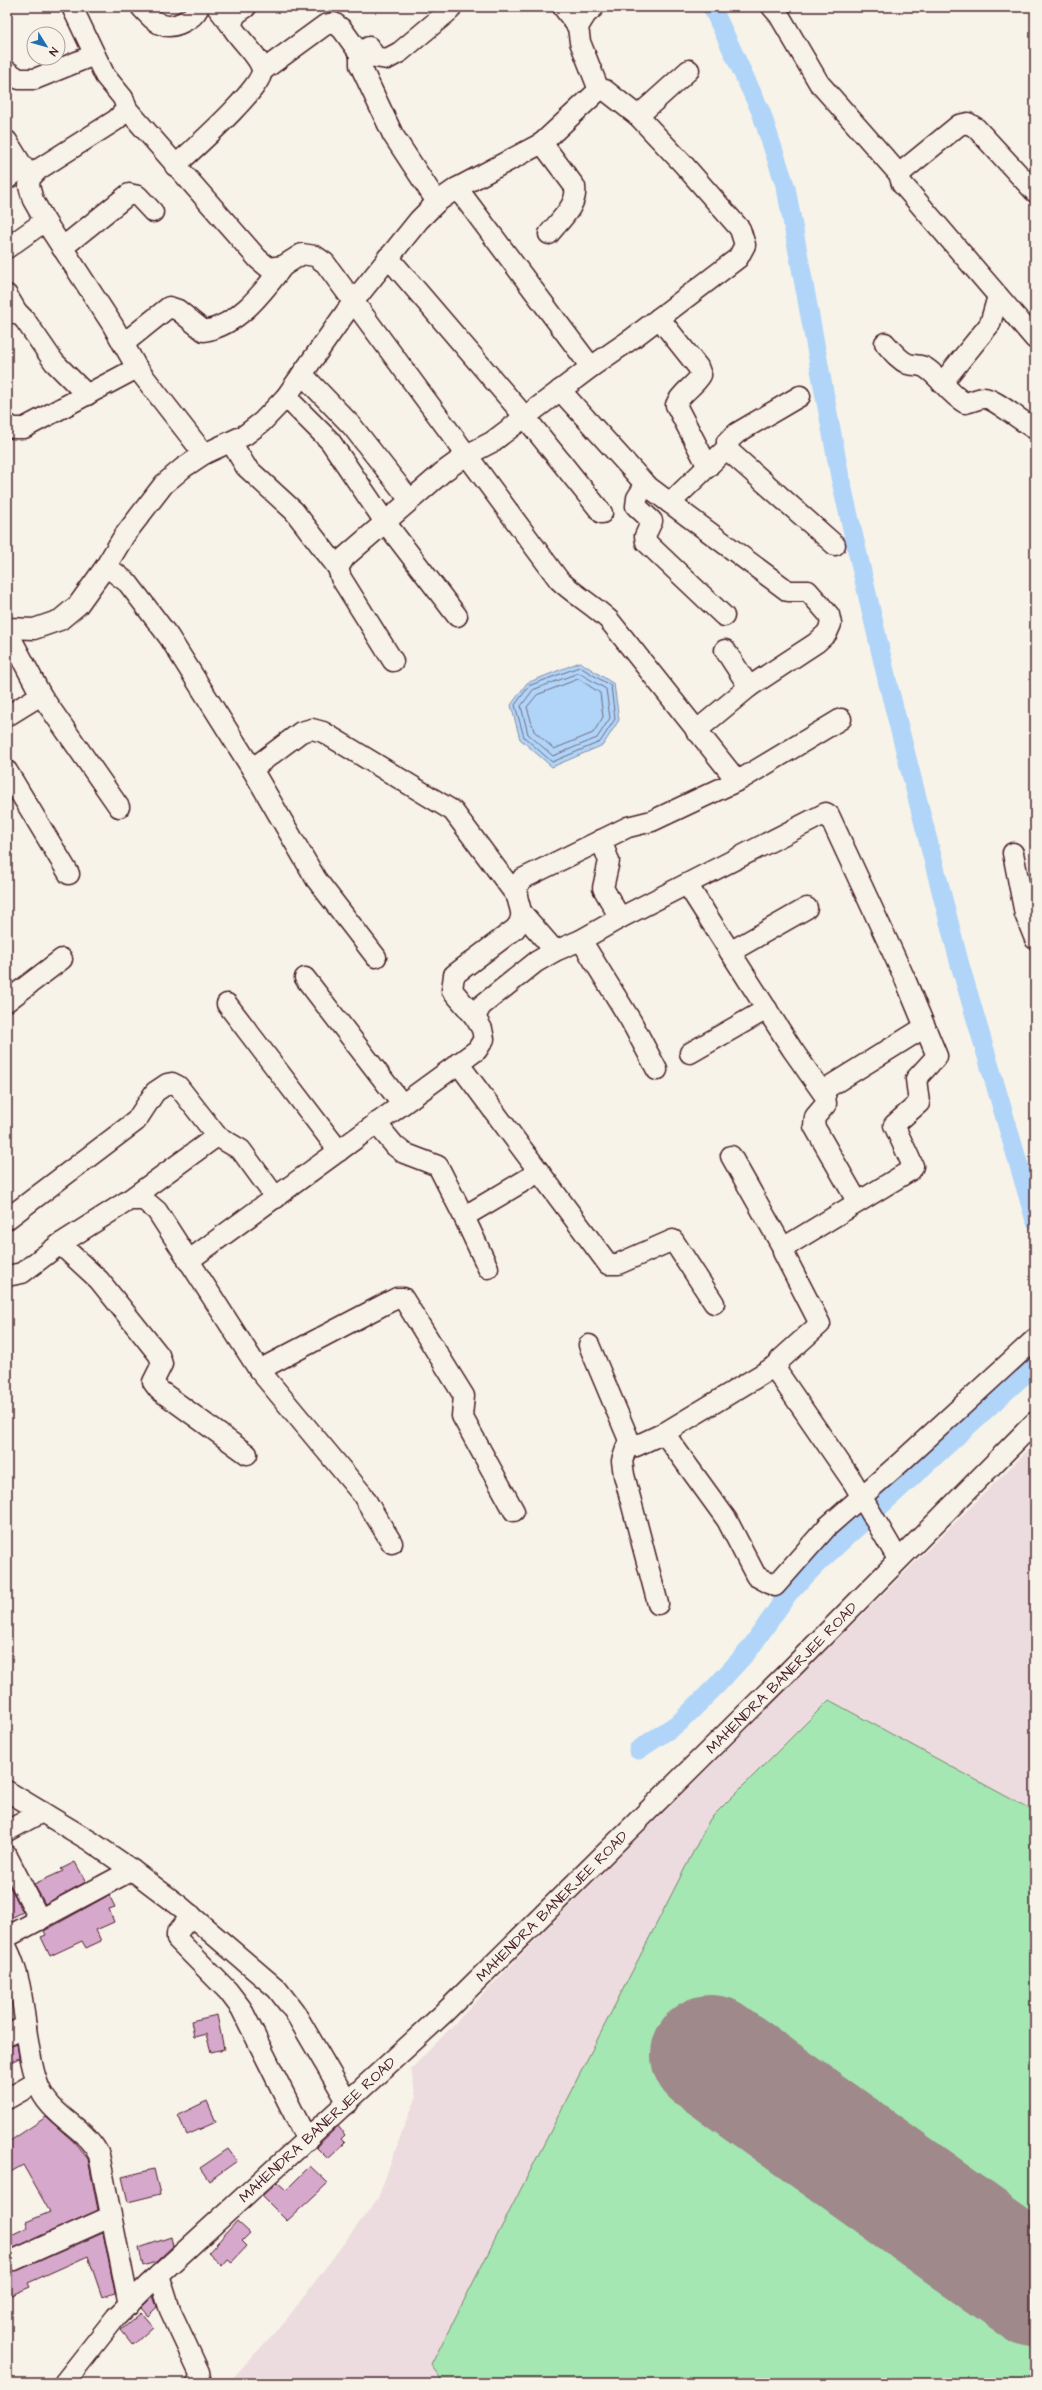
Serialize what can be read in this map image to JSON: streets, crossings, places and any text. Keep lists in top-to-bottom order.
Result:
{
  "streets": {
    "street": ["MAHENDRA BANERJEE ROAD"]
  },
  "north": "bottom right"
}
